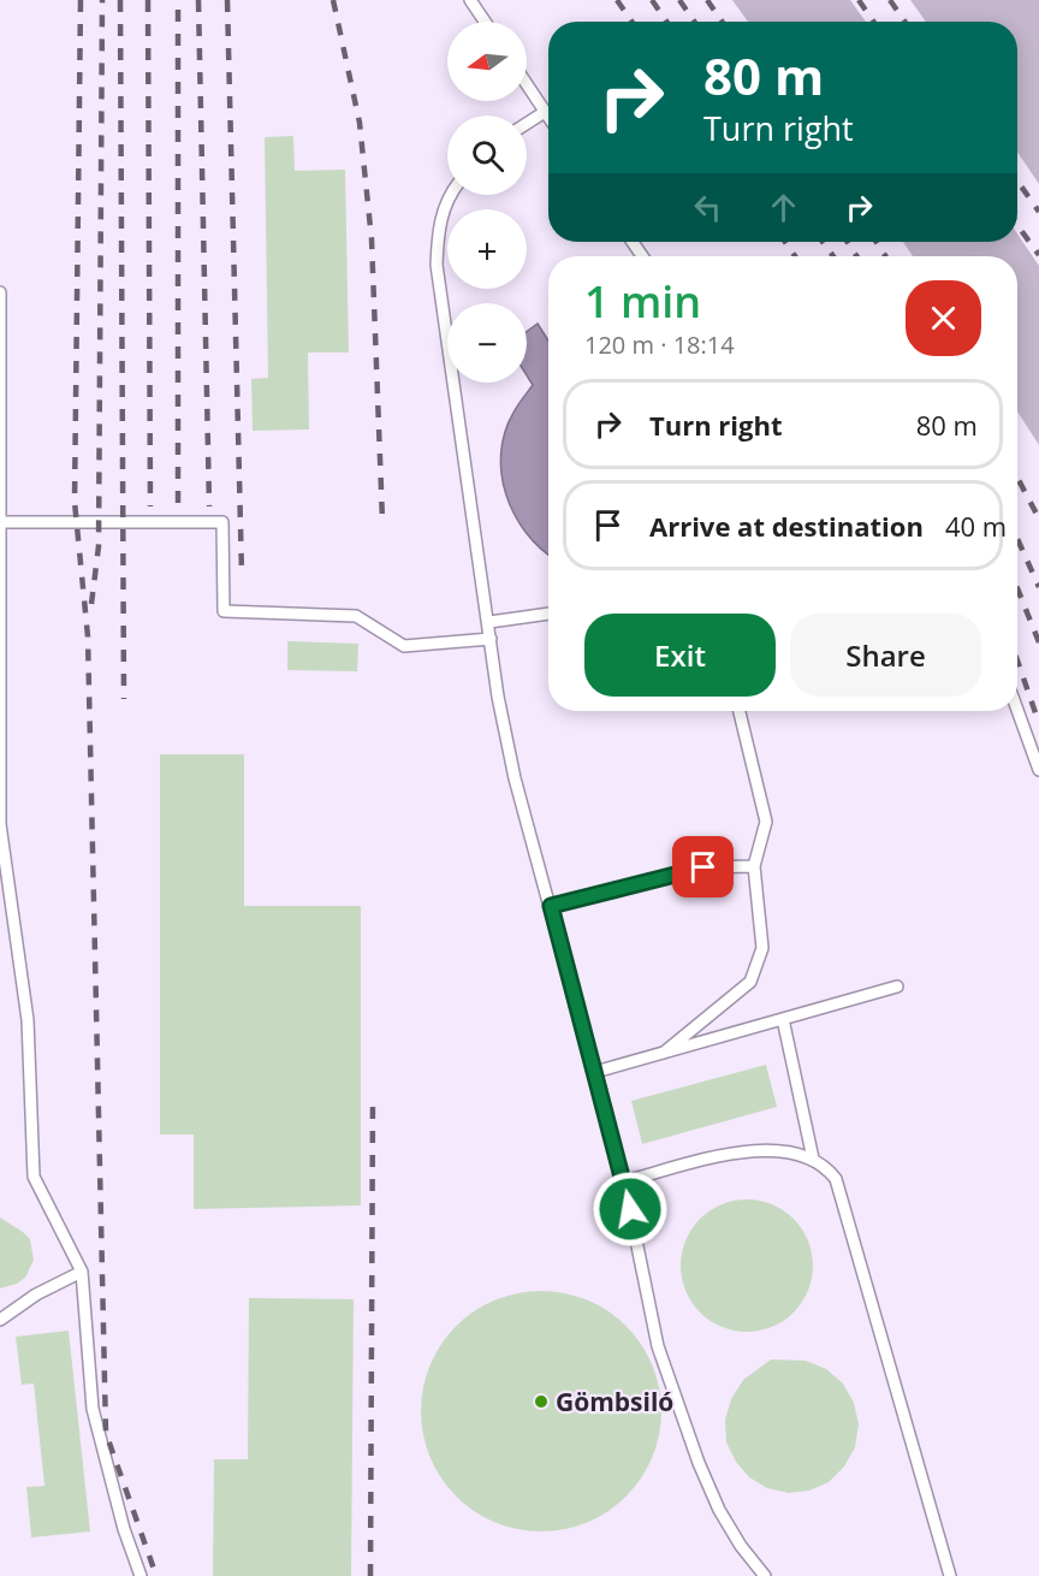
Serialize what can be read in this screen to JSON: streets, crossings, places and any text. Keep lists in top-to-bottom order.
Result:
{
  "places": ["Gömbsiló"],
  "north": "left",
  "page": {
    "map_buttons": ["+", "−"],
    "turn": ["80 m", "Turn right"],
    "heading": ["1 min", "120 m · 18:14"],
    "list": [
      {
        "name": "Turn right",
        "value": "80 m"
      },
      {
        "name": "Arrive at destination",
        "value": "40 m"
      }
    ],
    "buttons": ["Exit", "Share"]
  }
}
